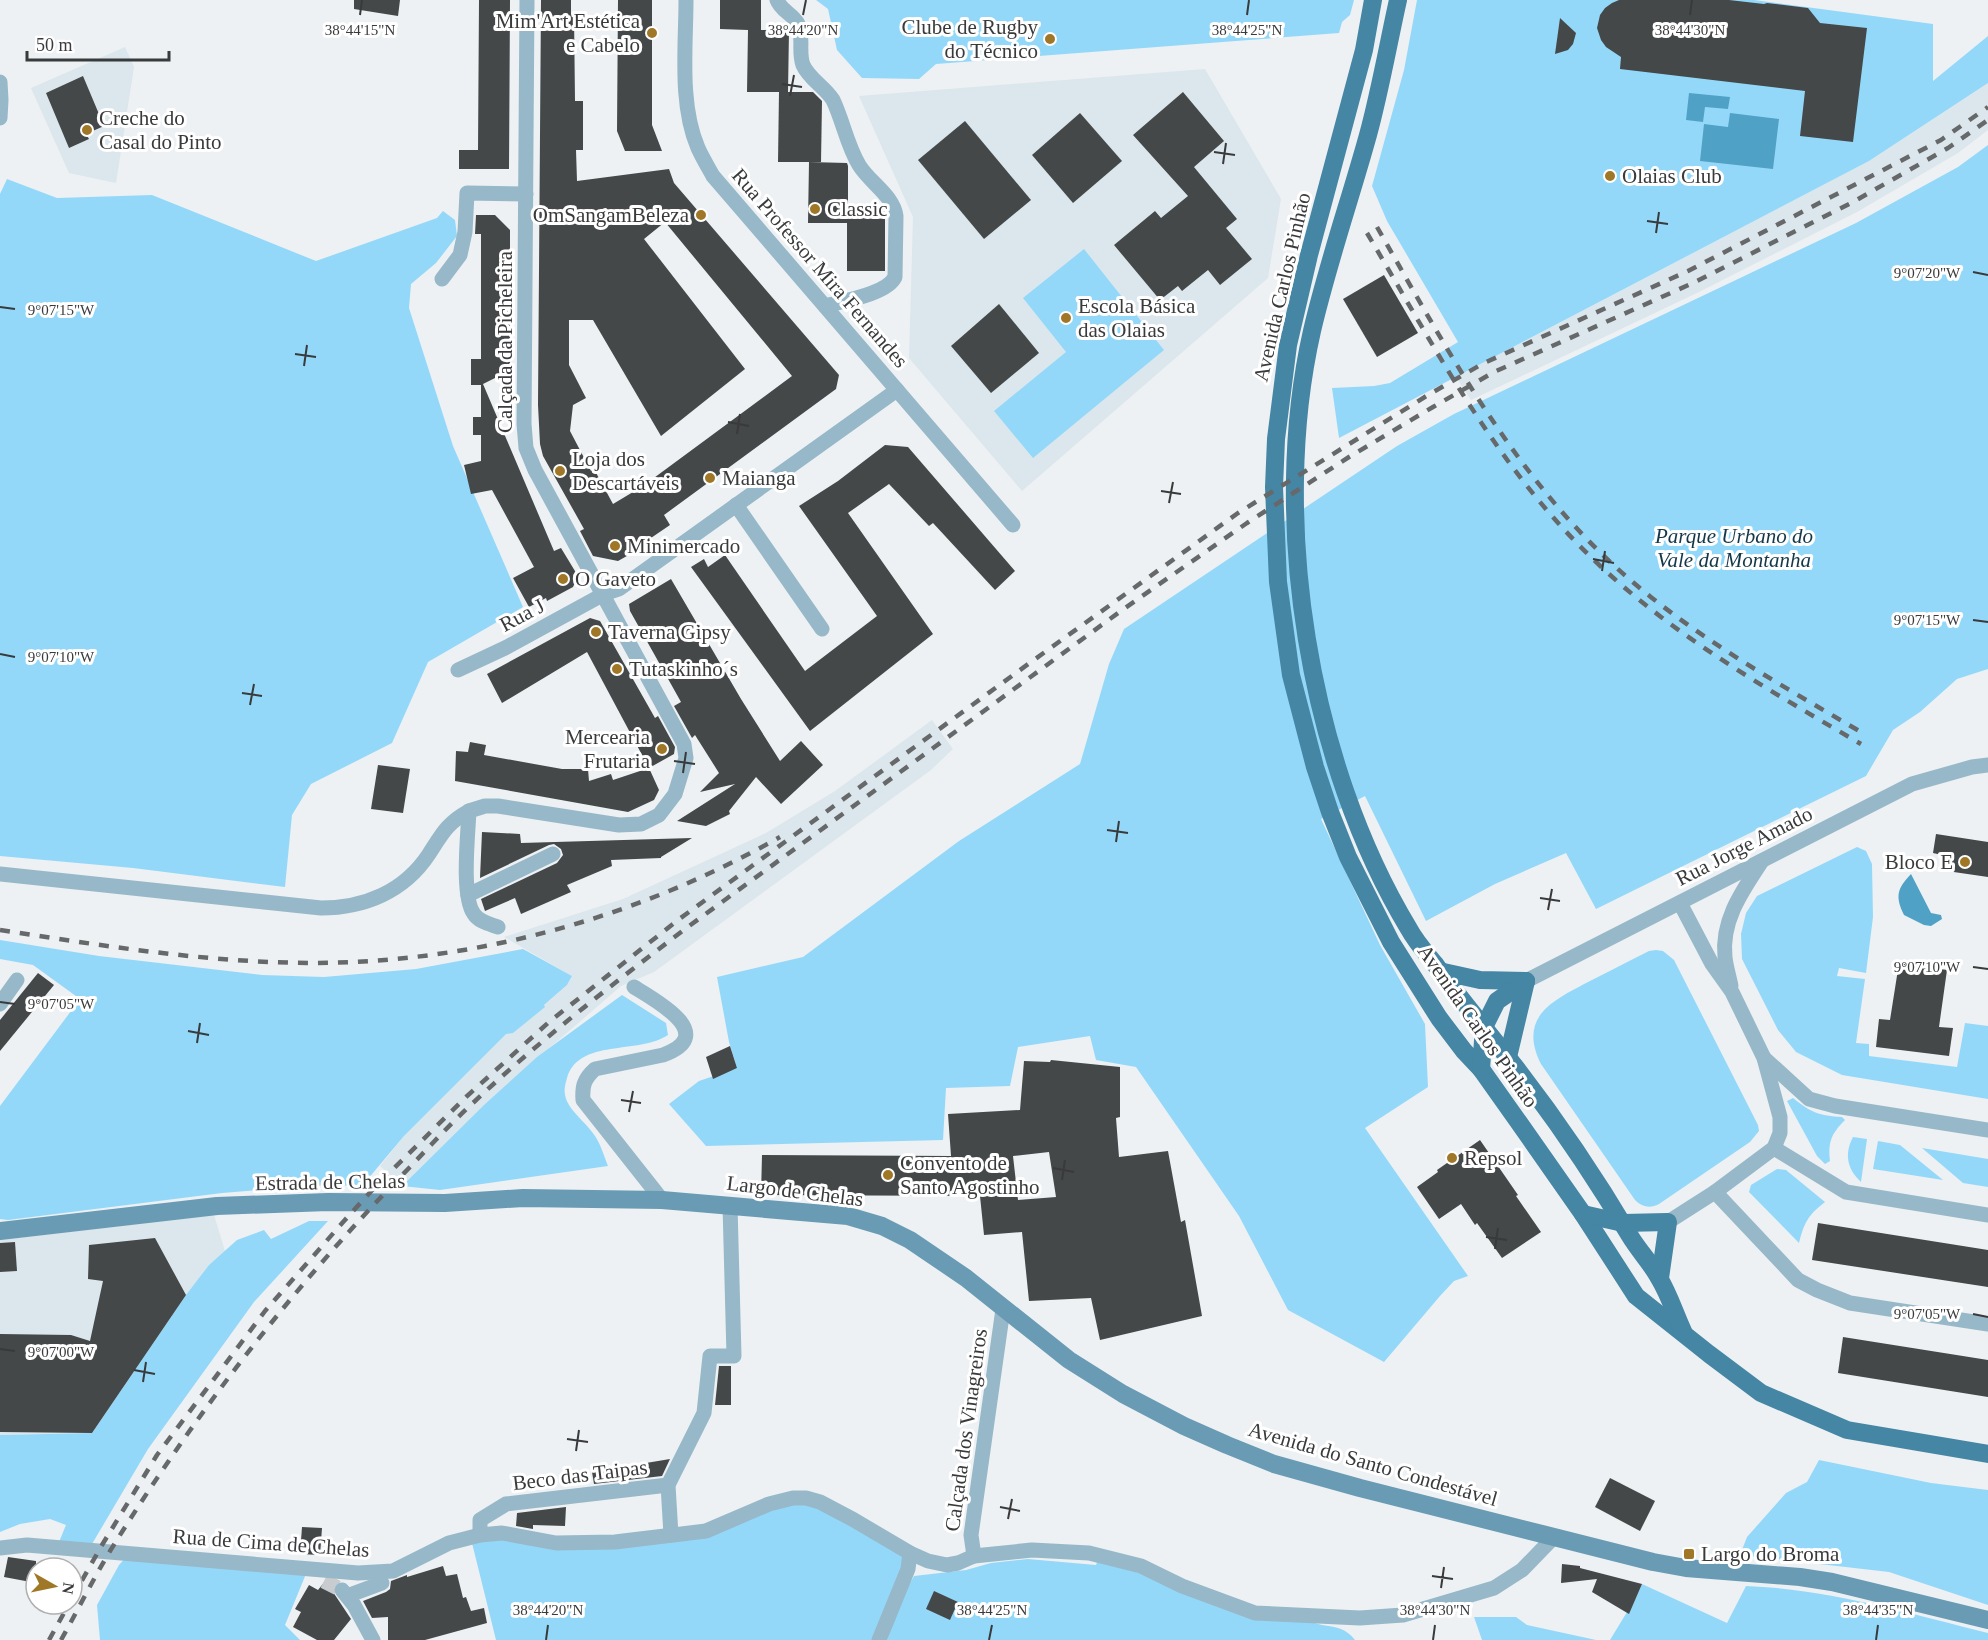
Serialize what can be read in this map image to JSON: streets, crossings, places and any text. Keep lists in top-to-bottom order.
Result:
{
  "streets": {
    "main road": [
      "Avenida Carlos Pinhão",
      "Estrada de Chelas",
      "Largo de Chelas",
      "Avenida do Santo Condestável"
    ],
    "street": [
      "Rua Professor Mira Fernandes",
      "Calçada da Picheleira",
      "Rua J",
      "Rua Jorge Amado",
      "Calçada dos Vinagreiros",
      "Beco das Taipas",
      "Rua de Cima de Chelas"
    ]
  },
  "crossings": [
    ["Rua Professor Mira Fernandes", "Rua J"],
    ["Calçada da Picheleira", "Rua J"],
    ["Estrada de Chelas", "Largo de Chelas"],
    ["Largo de Chelas", "Calçada dos Vinagreiros"],
    ["Largo de Chelas", "Avenida do Santo Condestável"],
    ["Largo de Chelas", "Beco das Taipas"],
    ["Calçada dos Vinagreiros", "Avenida do Santo Condestável"],
    ["Calçada dos Vinagreiros", "Rua de Cima de Chelas"],
    ["Avenida do Santo Condestável", "Rua de Cima de Chelas"],
    ["Beco das Taipas", "Rua de Cima de Chelas"]
  ],
  "parks": ["Parque Urbano do Vale da Montanha"],
  "places": {
    "other": [
      "Mim'Art Estética e Cabelo",
      "Clube de Rugby do Técnico",
      "Creche do Casal do Pinto",
      "Olaias Club",
      "Classic",
      "OmSangamBeleza",
      "Escola Básica das Olaias",
      "Loja dos Descartáveis",
      "Maianga",
      "Minimercado",
      "O Gaveto",
      "Taverna Gipsy",
      "Tutaskinho´s",
      "Mercearia Frutaria",
      "Bloco E",
      "Repsol",
      "Convento de Santo Agostinho"
    ],
    "transit": ["Largo do Broma"]
  },
  "scale_bar": "50 m",
  "north": "right",
  "coordinates": [
    "38°44'15\"N",
    "38°44'20\"N",
    "38°44'25\"N",
    "38°44'30\"N",
    "9°07'20\"W",
    "9°07'15\"W",
    "9°07'10\"W",
    "9°07'05\"W",
    "9°07'00\"W",
    "38°44'35\"N"
  ]
}
